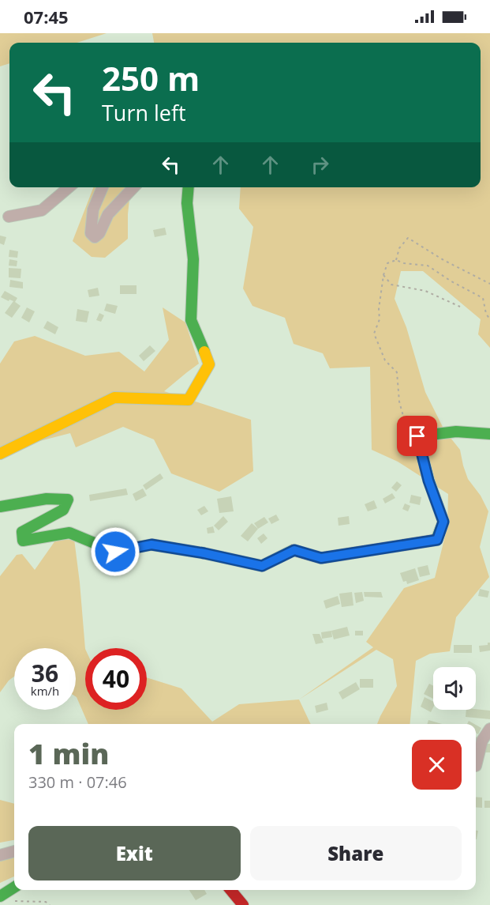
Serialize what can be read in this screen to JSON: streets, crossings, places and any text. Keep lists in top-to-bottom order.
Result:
{
  "page": {
    "status": "07:45",
    "turn": ["250 m", "Turn left"],
    "speed": "36 km/h",
    "limit": "40",
    "heading": ["1 min", "330 m · 07:46"],
    "buttons": ["Exit", "Share"]
  }
}
